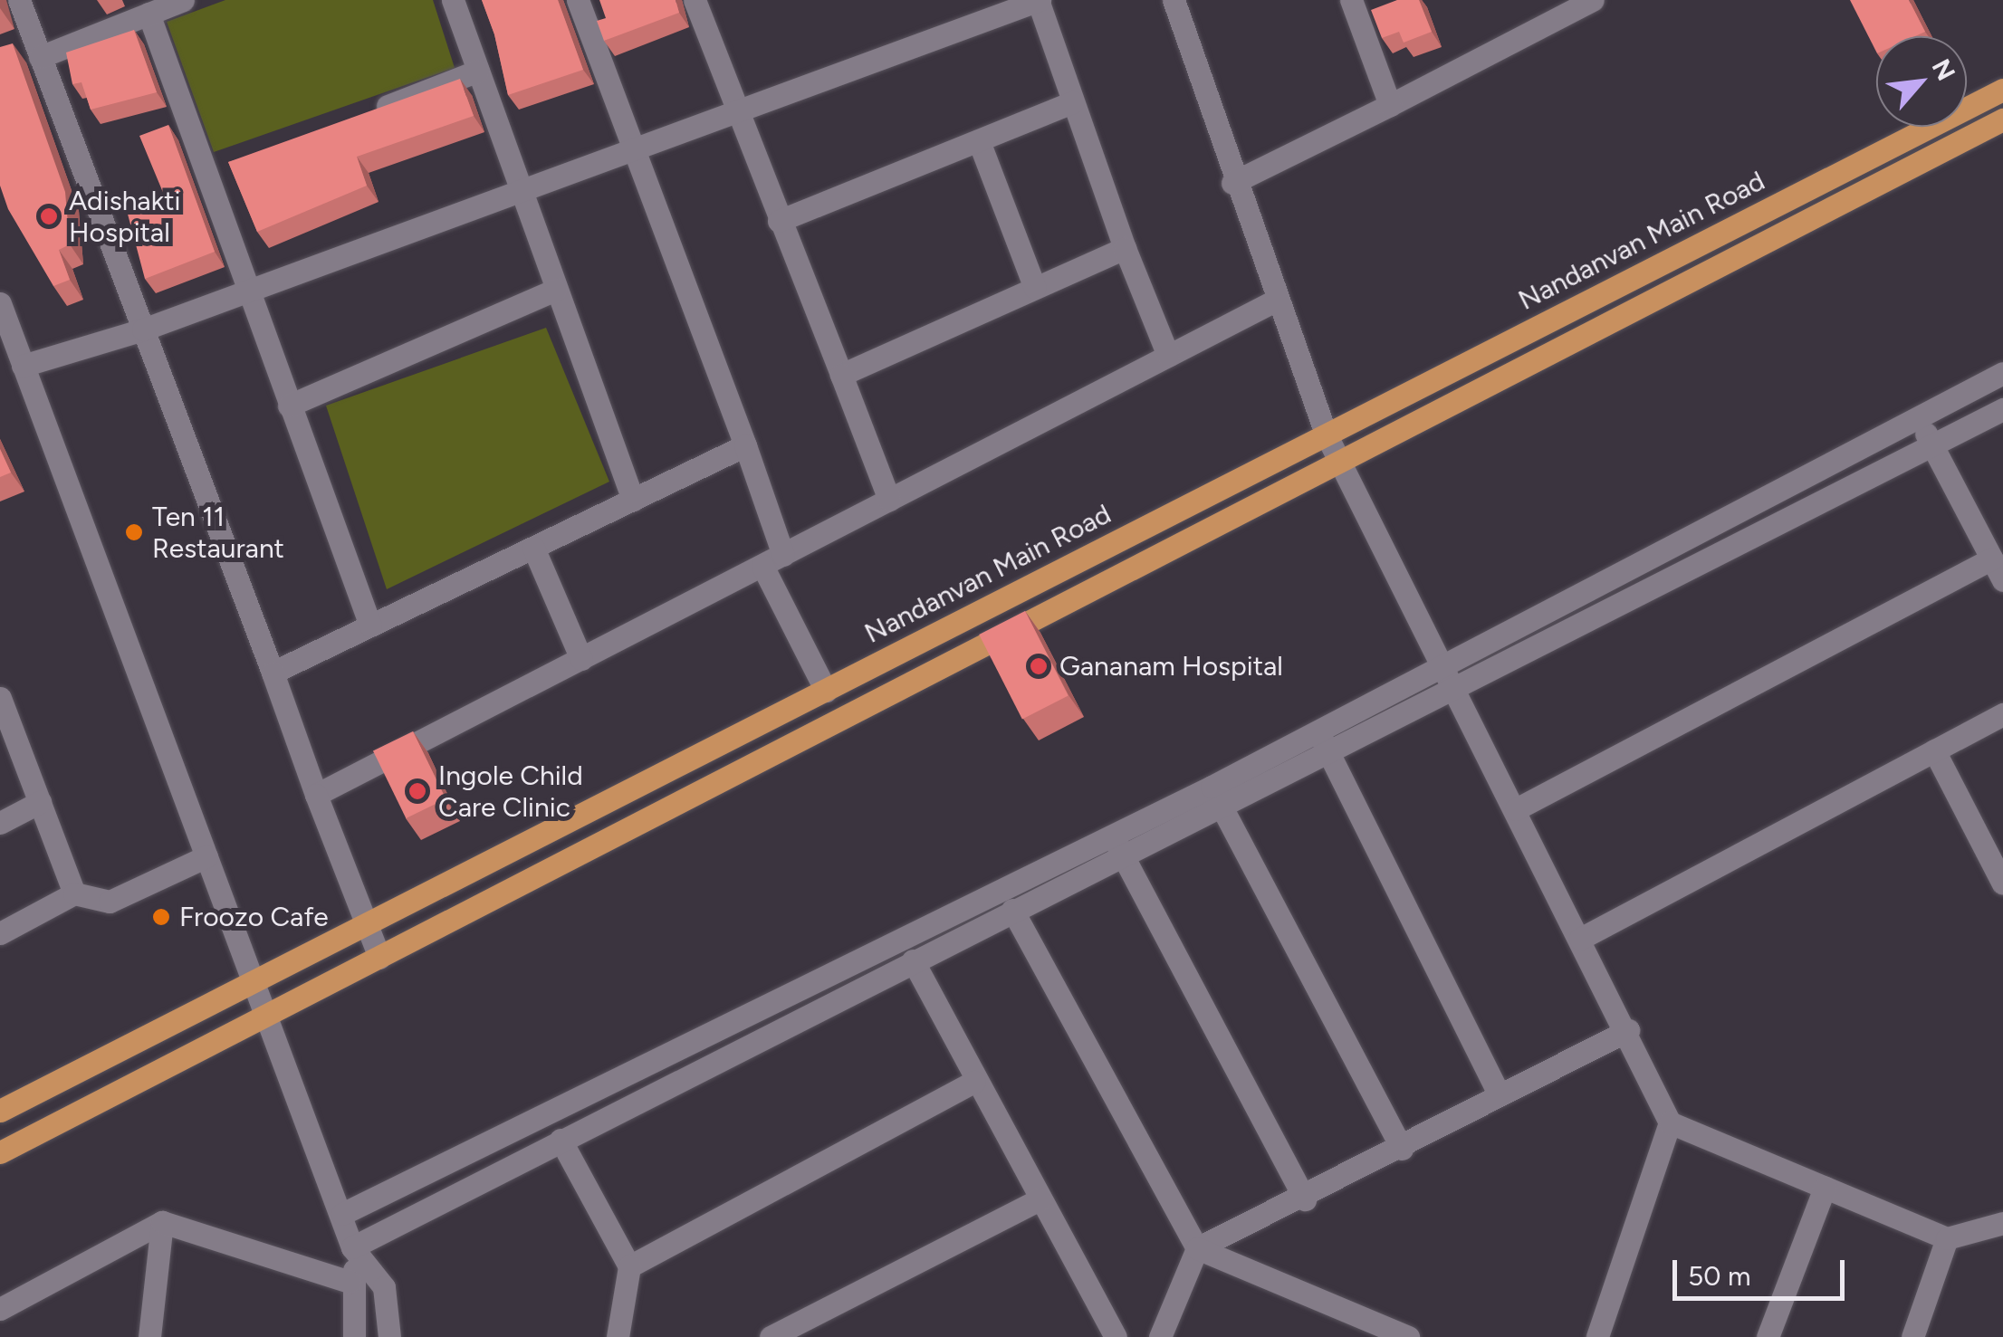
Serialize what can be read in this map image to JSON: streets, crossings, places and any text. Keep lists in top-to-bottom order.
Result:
{
  "streets": {
    "main road": ["Nandanvan Main Road"]
  },
  "places": [
    "Adishakti Hospital",
    "Ten 11 Restaurant",
    "Gananam Hospital",
    "Ingole Child Care Clinic",
    "Froozo Cafe"
  ],
  "scale_bar": "50 m",
  "north": "top right"
}
